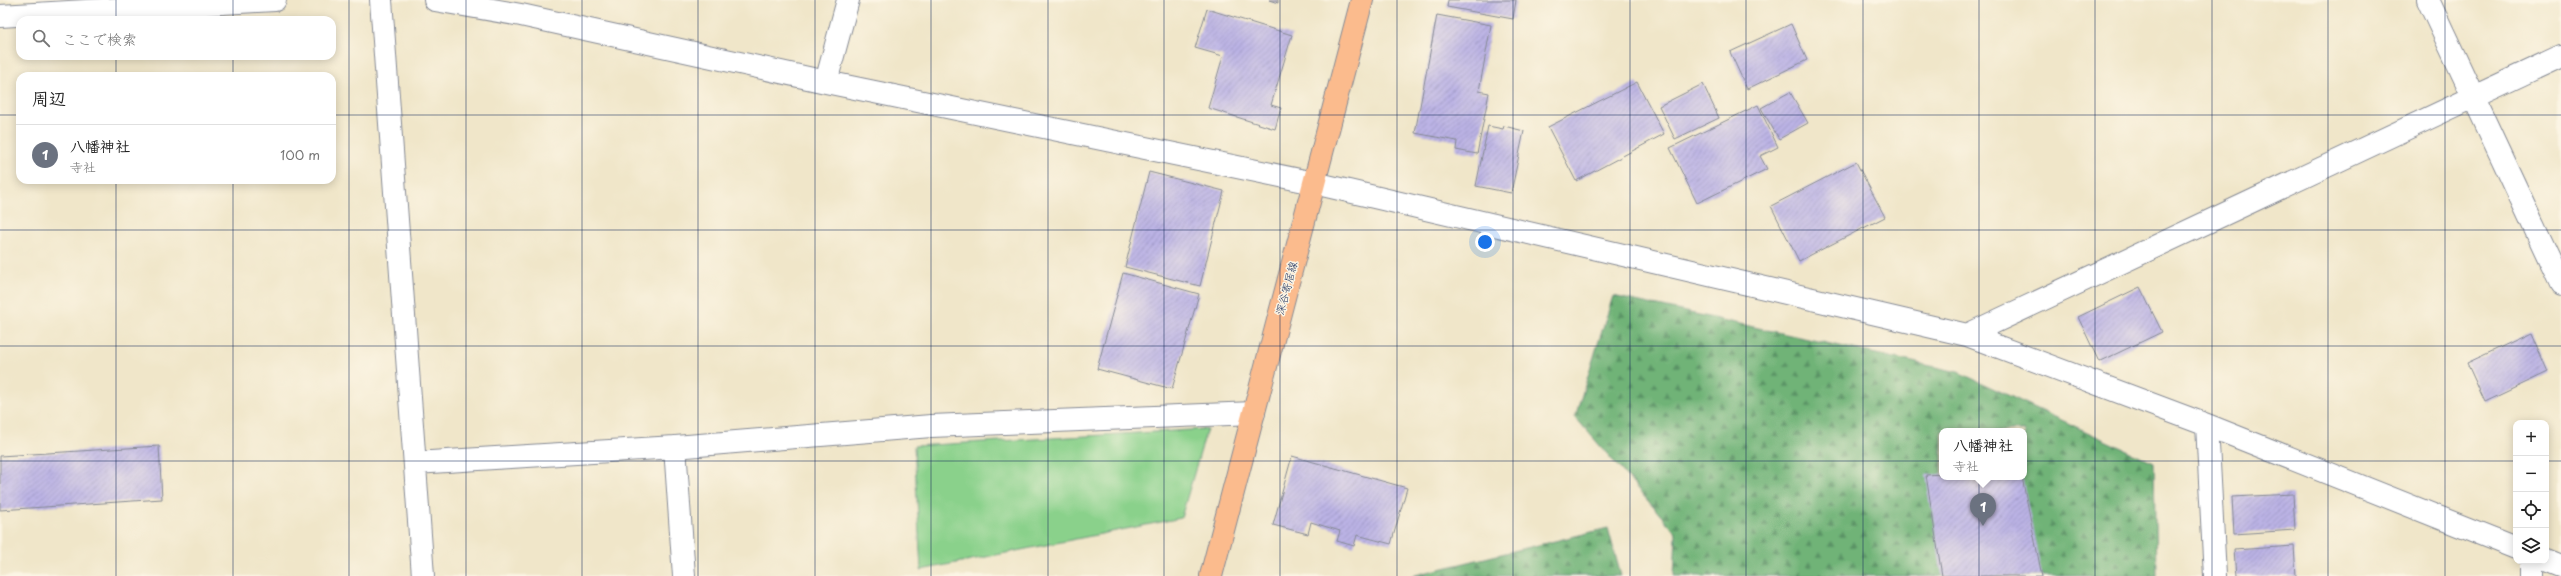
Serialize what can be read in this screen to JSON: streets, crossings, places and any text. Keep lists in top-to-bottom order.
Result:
{
  "streets": {
    "main road": ["深谷寄居線"]
  },
  "page": {
    "search": "ここで検索",
    "heading": "周辺",
    "list": [
      {
        "mark": "1",
        "name": "八幡神社",
        "note": "寺社",
        "value": "100 m"
      }
    ],
    "map_buttons": ["+", "−"],
    "popup": ["八幡神社", "寺社"],
    "pins": "1"
  }
}
